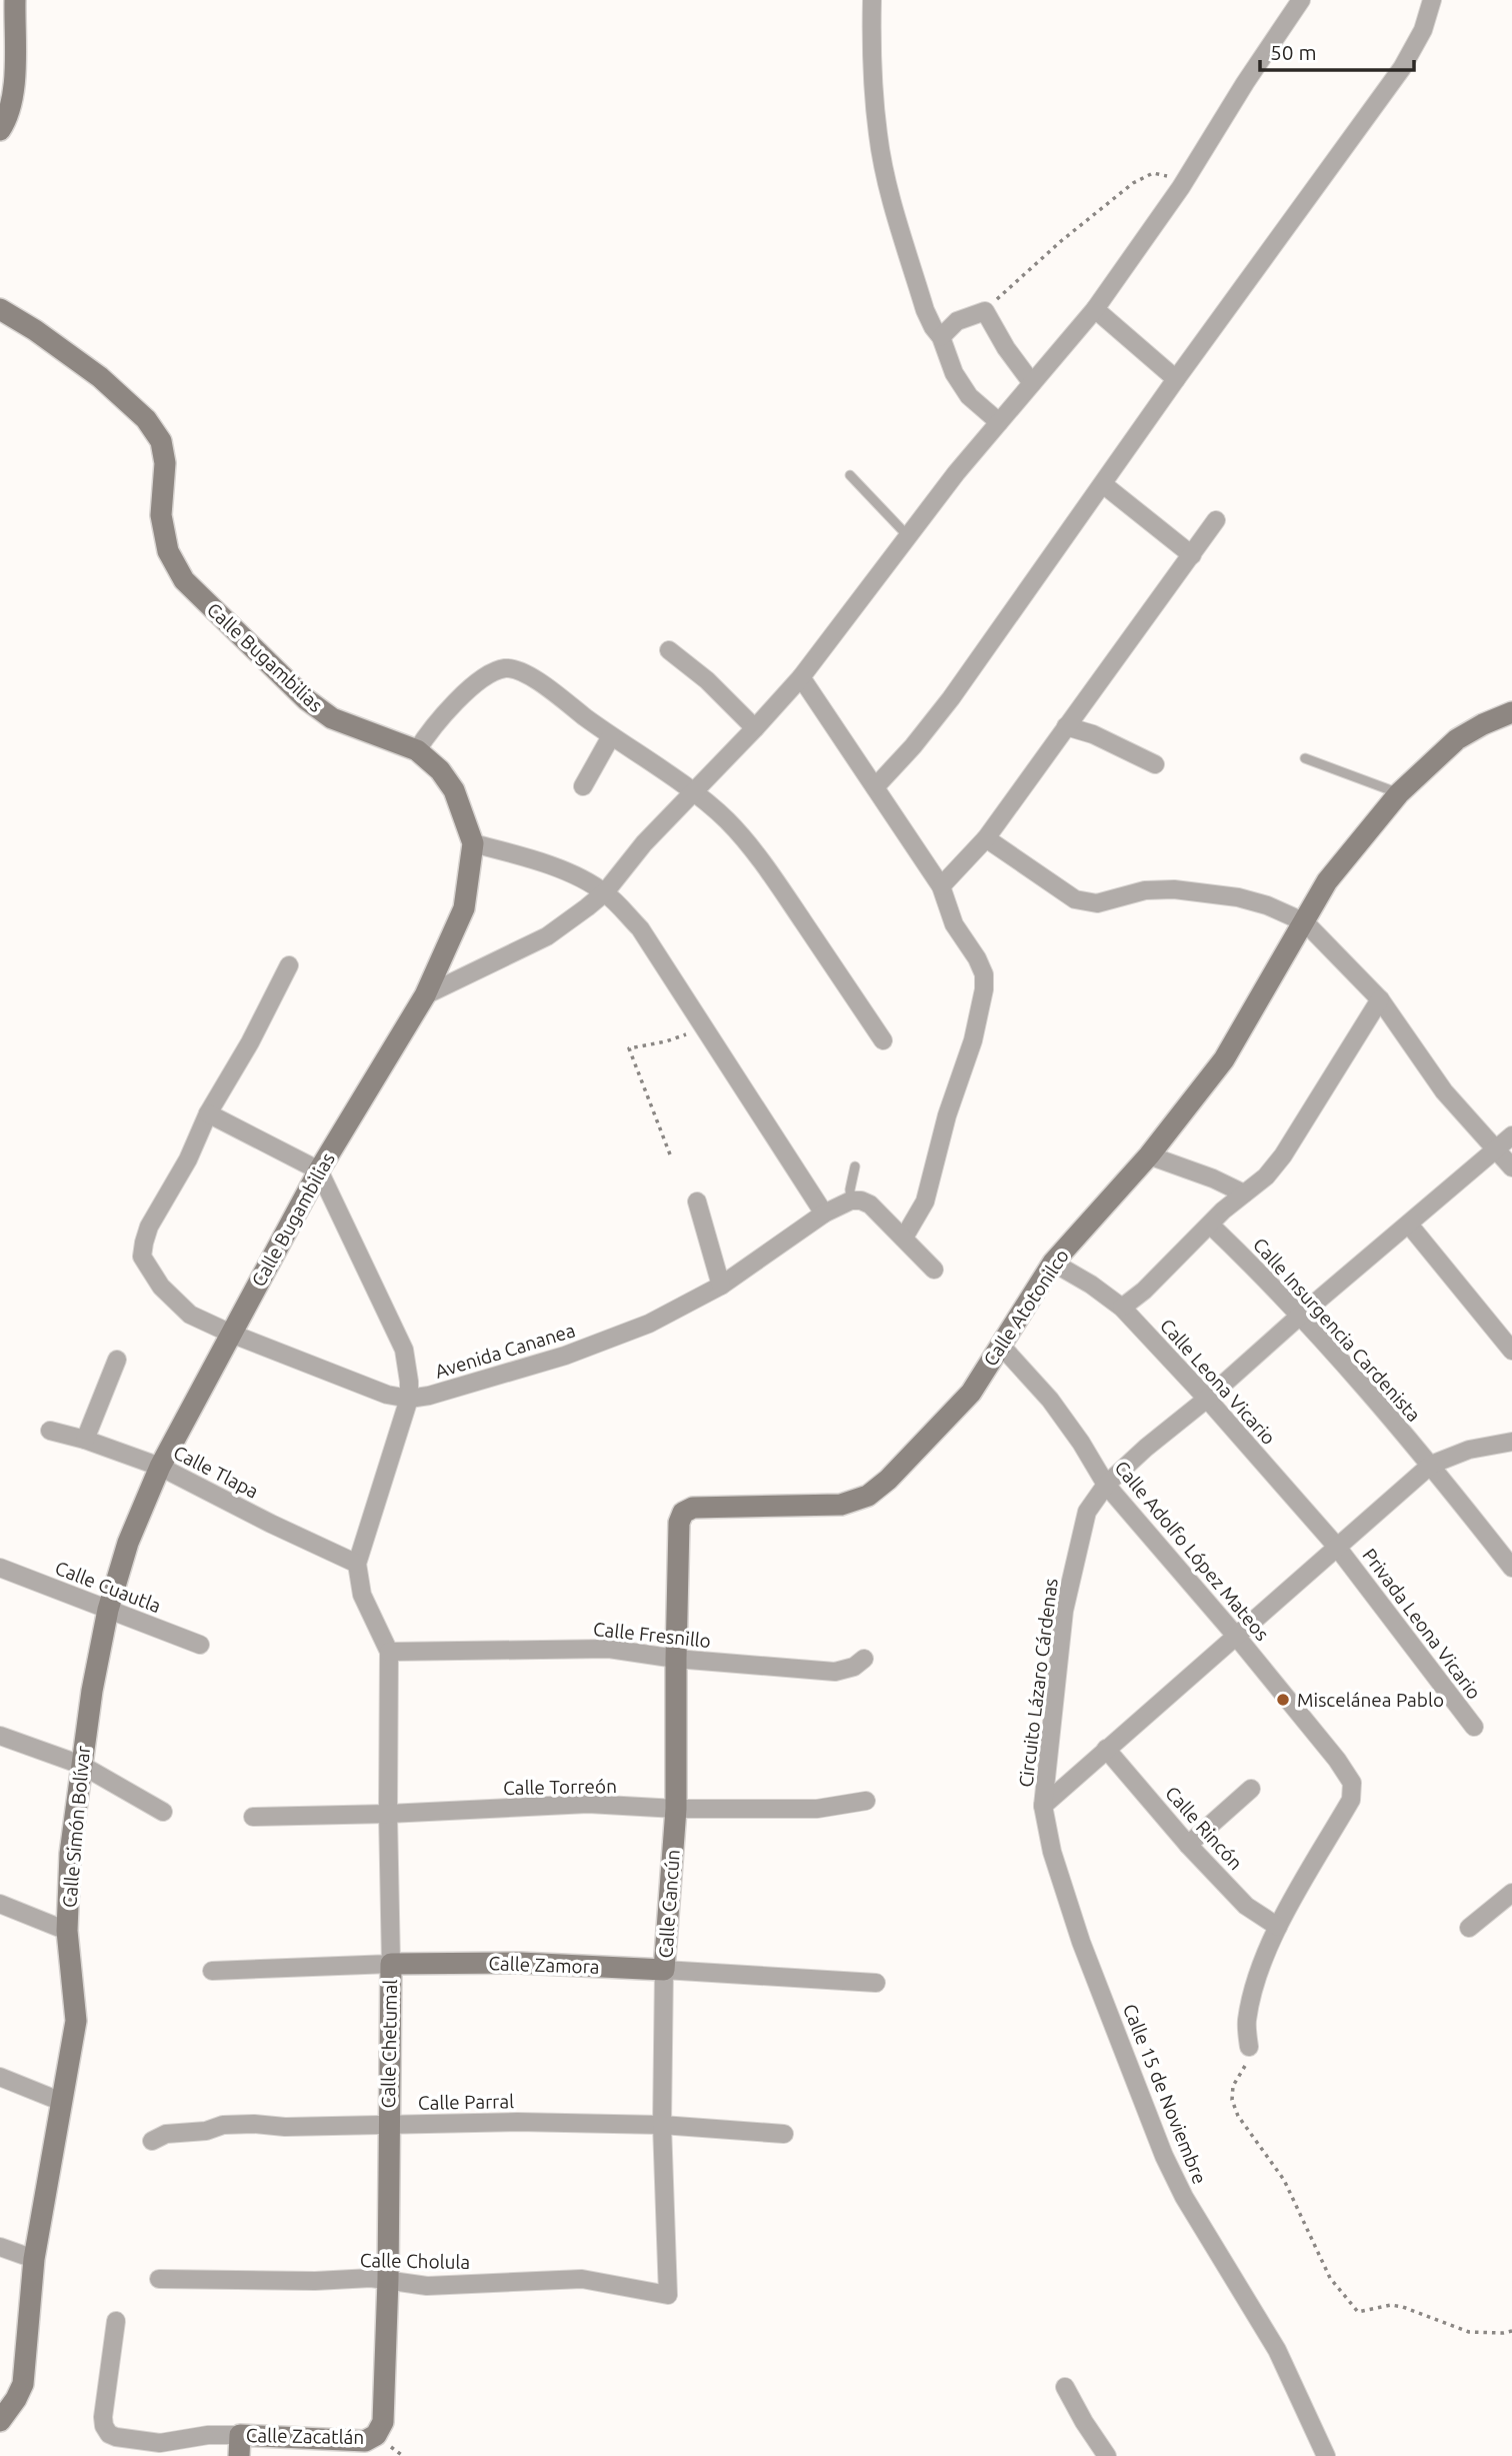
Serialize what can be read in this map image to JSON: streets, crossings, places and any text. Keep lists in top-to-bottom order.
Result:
{
  "streets": {
    "street": [
      "Calle Bugambilias",
      "Calle Atotonilco",
      "Calle Insurgencia Cardenista",
      "Avenida Cananea",
      "Calle Leona Vicario",
      "Calle Tlapa",
      "Calle Adolfo López Mateos",
      "Calle Cuautla",
      "Privada Leona Vicario",
      "Calle Fresnillo",
      "Circuito Lázaro Cárdenas",
      "Calle Torreón",
      "Calle Simón Bolívar",
      "Calle Rincón",
      "Calle Cancún",
      "Calle Zamora",
      "Calle Chetumal",
      "Calle 15 de Noviembre",
      "Calle Parral",
      "Calle Cholula",
      "Calle Zacatlán"
    ]
  },
  "crossings": [
    ["Calle Bugambilias", "Avenida Cananea"],
    ["Calle Bugambilias", "Calle Simón Bolívar"],
    ["Calle Atotonilco", "Calle Leona Vicario"],
    ["Calle Atotonilco", "Calle Adolfo López Mateos"],
    ["Calle Atotonilco", "Calle Cancún"],
    ["Calle Insurgencia Cardenista", "Circuito Lázaro Cárdenas"],
    ["Avenida Cananea", "Calle Simón Bolívar"],
    ["Calle Leona Vicario", "Privada Leona Vicario"],
    ["Calle Leona Vicario", "Circuito Lázaro Cárdenas"],
    ["Calle Tlapa", "Calle Simón Bolívar"],
    ["Calle Adolfo López Mateos", "Circuito Lázaro Cárdenas"],
    ["Calle Adolfo López Mateos", "Calle Rincón"],
    ["Calle Cuautla", "Calle Simón Bolívar"],
    ["Privada Leona Vicario", "Circuito Lázaro Cárdenas"],
    ["Calle Fresnillo", "Calle Cancún"],
    ["Calle Fresnillo", "Calle Chetumal"],
    ["Circuito Lázaro Cárdenas", "Calle Rincón"],
    ["Circuito Lázaro Cárdenas", "Calle 15 de Noviembre"],
    ["Calle Torreón", "Calle Cancún"],
    ["Calle Torreón", "Calle Chetumal"],
    ["Calle Cancún", "Calle Zamora"],
    ["Calle Cancún", "Calle Parral"],
    ["Calle Cancún", "Calle Cholula"],
    ["Calle Zamora", "Calle Chetumal"],
    ["Calle Chetumal", "Calle Parral"],
    ["Calle Chetumal", "Calle Cholula"],
    ["Calle Chetumal", "Calle Zacatlán"]
  ],
  "places": ["Miscelánea Pablo"],
  "scale_bar": "50 m"
}
